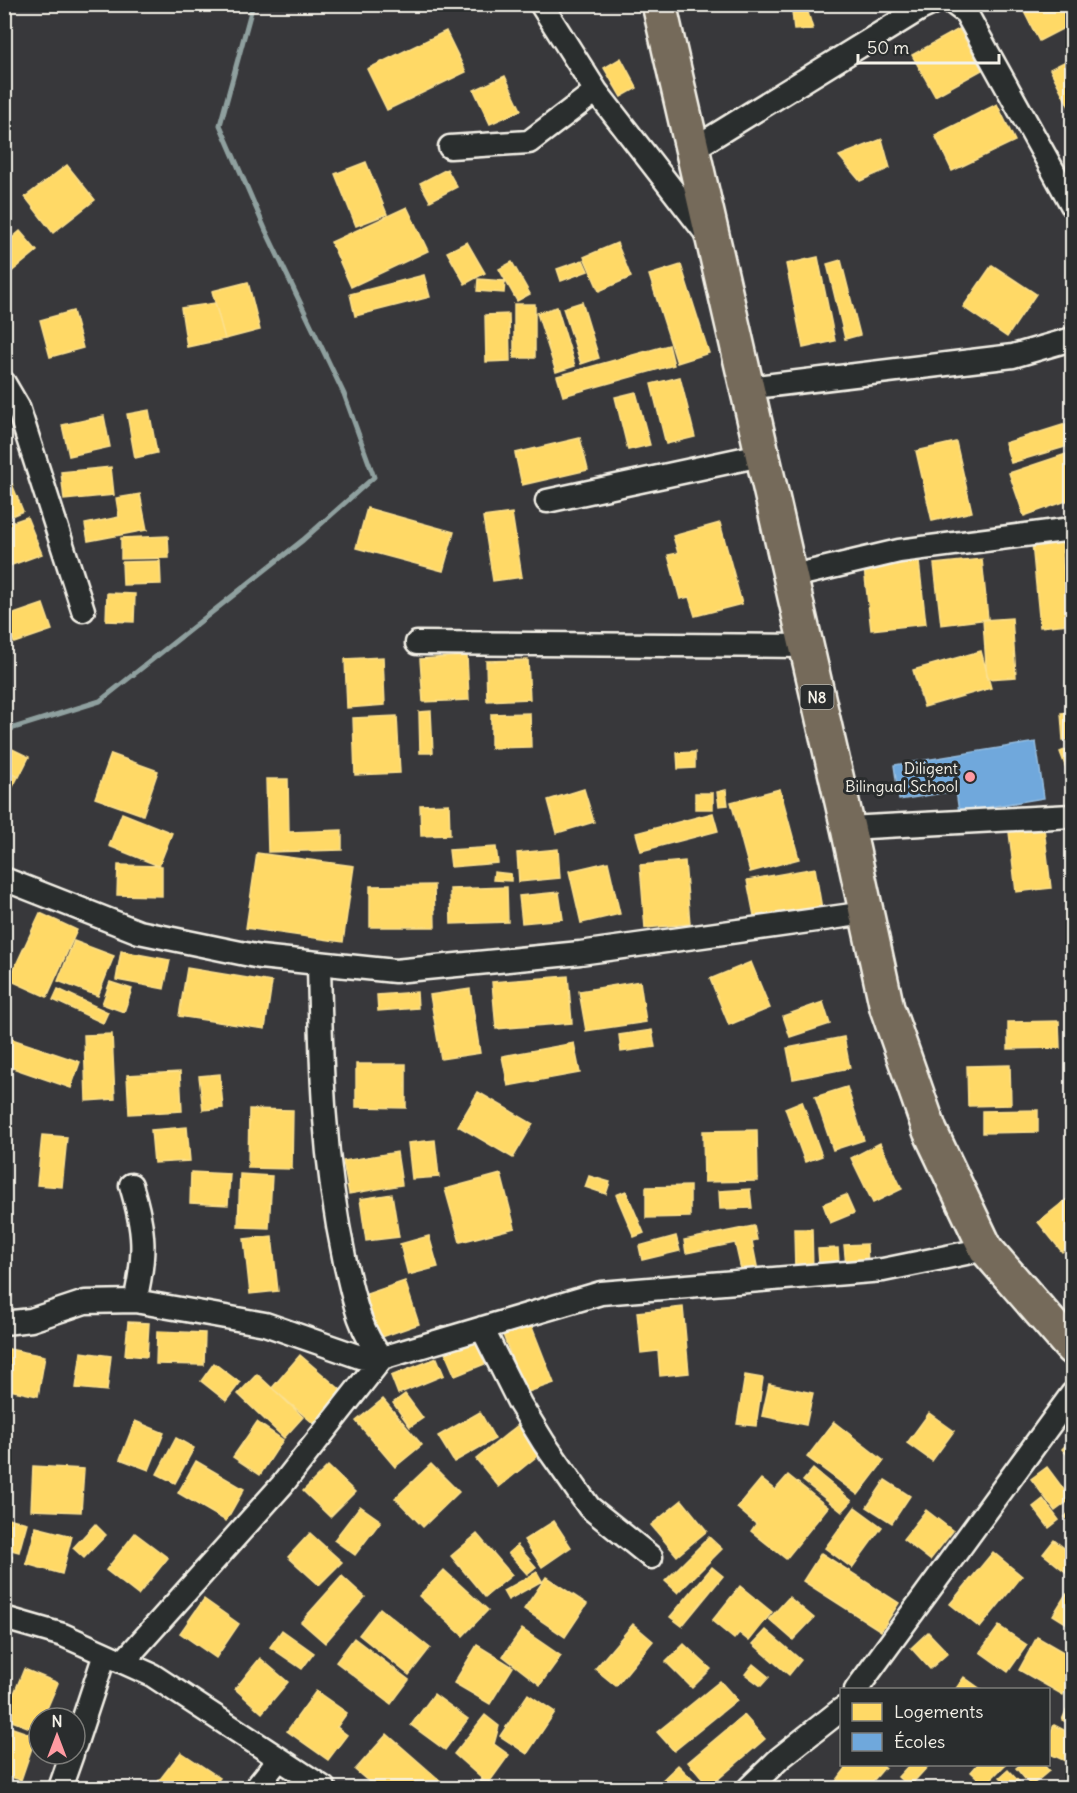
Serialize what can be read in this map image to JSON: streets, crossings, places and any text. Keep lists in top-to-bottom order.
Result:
{
  "streets": {
    "highway": ["N8"]
  },
  "places": ["Diligent Bilingual School"],
  "legend": ["Logements", "Écoles"],
  "scale_bar": "50 m",
  "north": "top"
}
